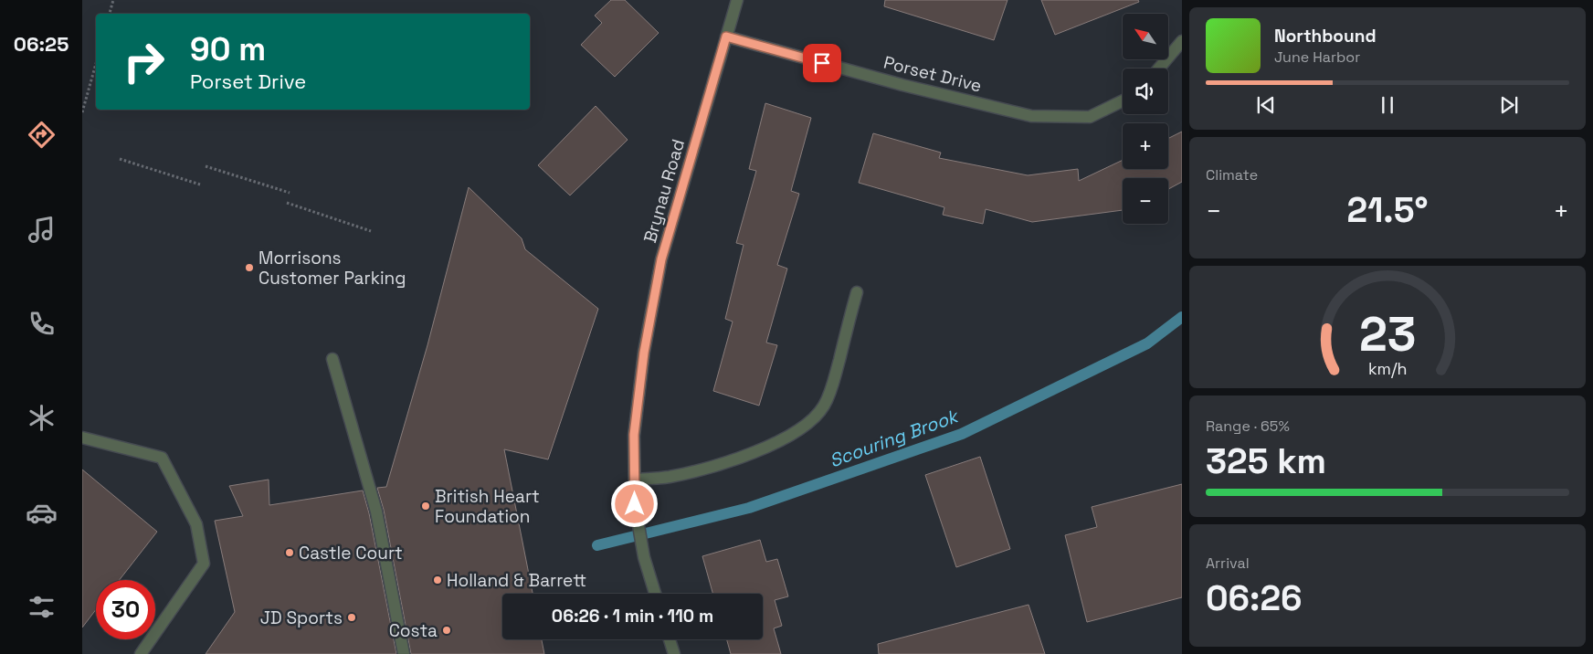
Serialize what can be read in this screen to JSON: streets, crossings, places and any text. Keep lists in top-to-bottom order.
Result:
{
  "streets": {
    "street": ["Porset Drive", "Brynau Road"]
  },
  "crossings": [
    ["Porset Drive", "Brynau Road"]
  ],
  "water": ["Scouring Brook"],
  "places": [
    "Morrisons Customer Parking",
    "British Heart Foundation",
    "Castle Court",
    "Holland & Barrett",
    "JD Sports",
    "Costa"
  ],
  "north": "top left",
  "page": {
    "tabs": "06:25",
    "map_buttons": ["+", "−"],
    "turn": ["90 m", "Porset Drive"],
    "song": ["Northbound", "June Harbor"],
    "tile": [
      "Climate",
      ["Range · 65%", "325 km"],
      ["Arrival", "06:26"]
    ],
    "heat": ["−", "21.5°", "+"],
    "limit": "30",
    "trip": "06:26 · 1 min · 110 m",
    "gauge": ["23", "km/h"]
  }
}
